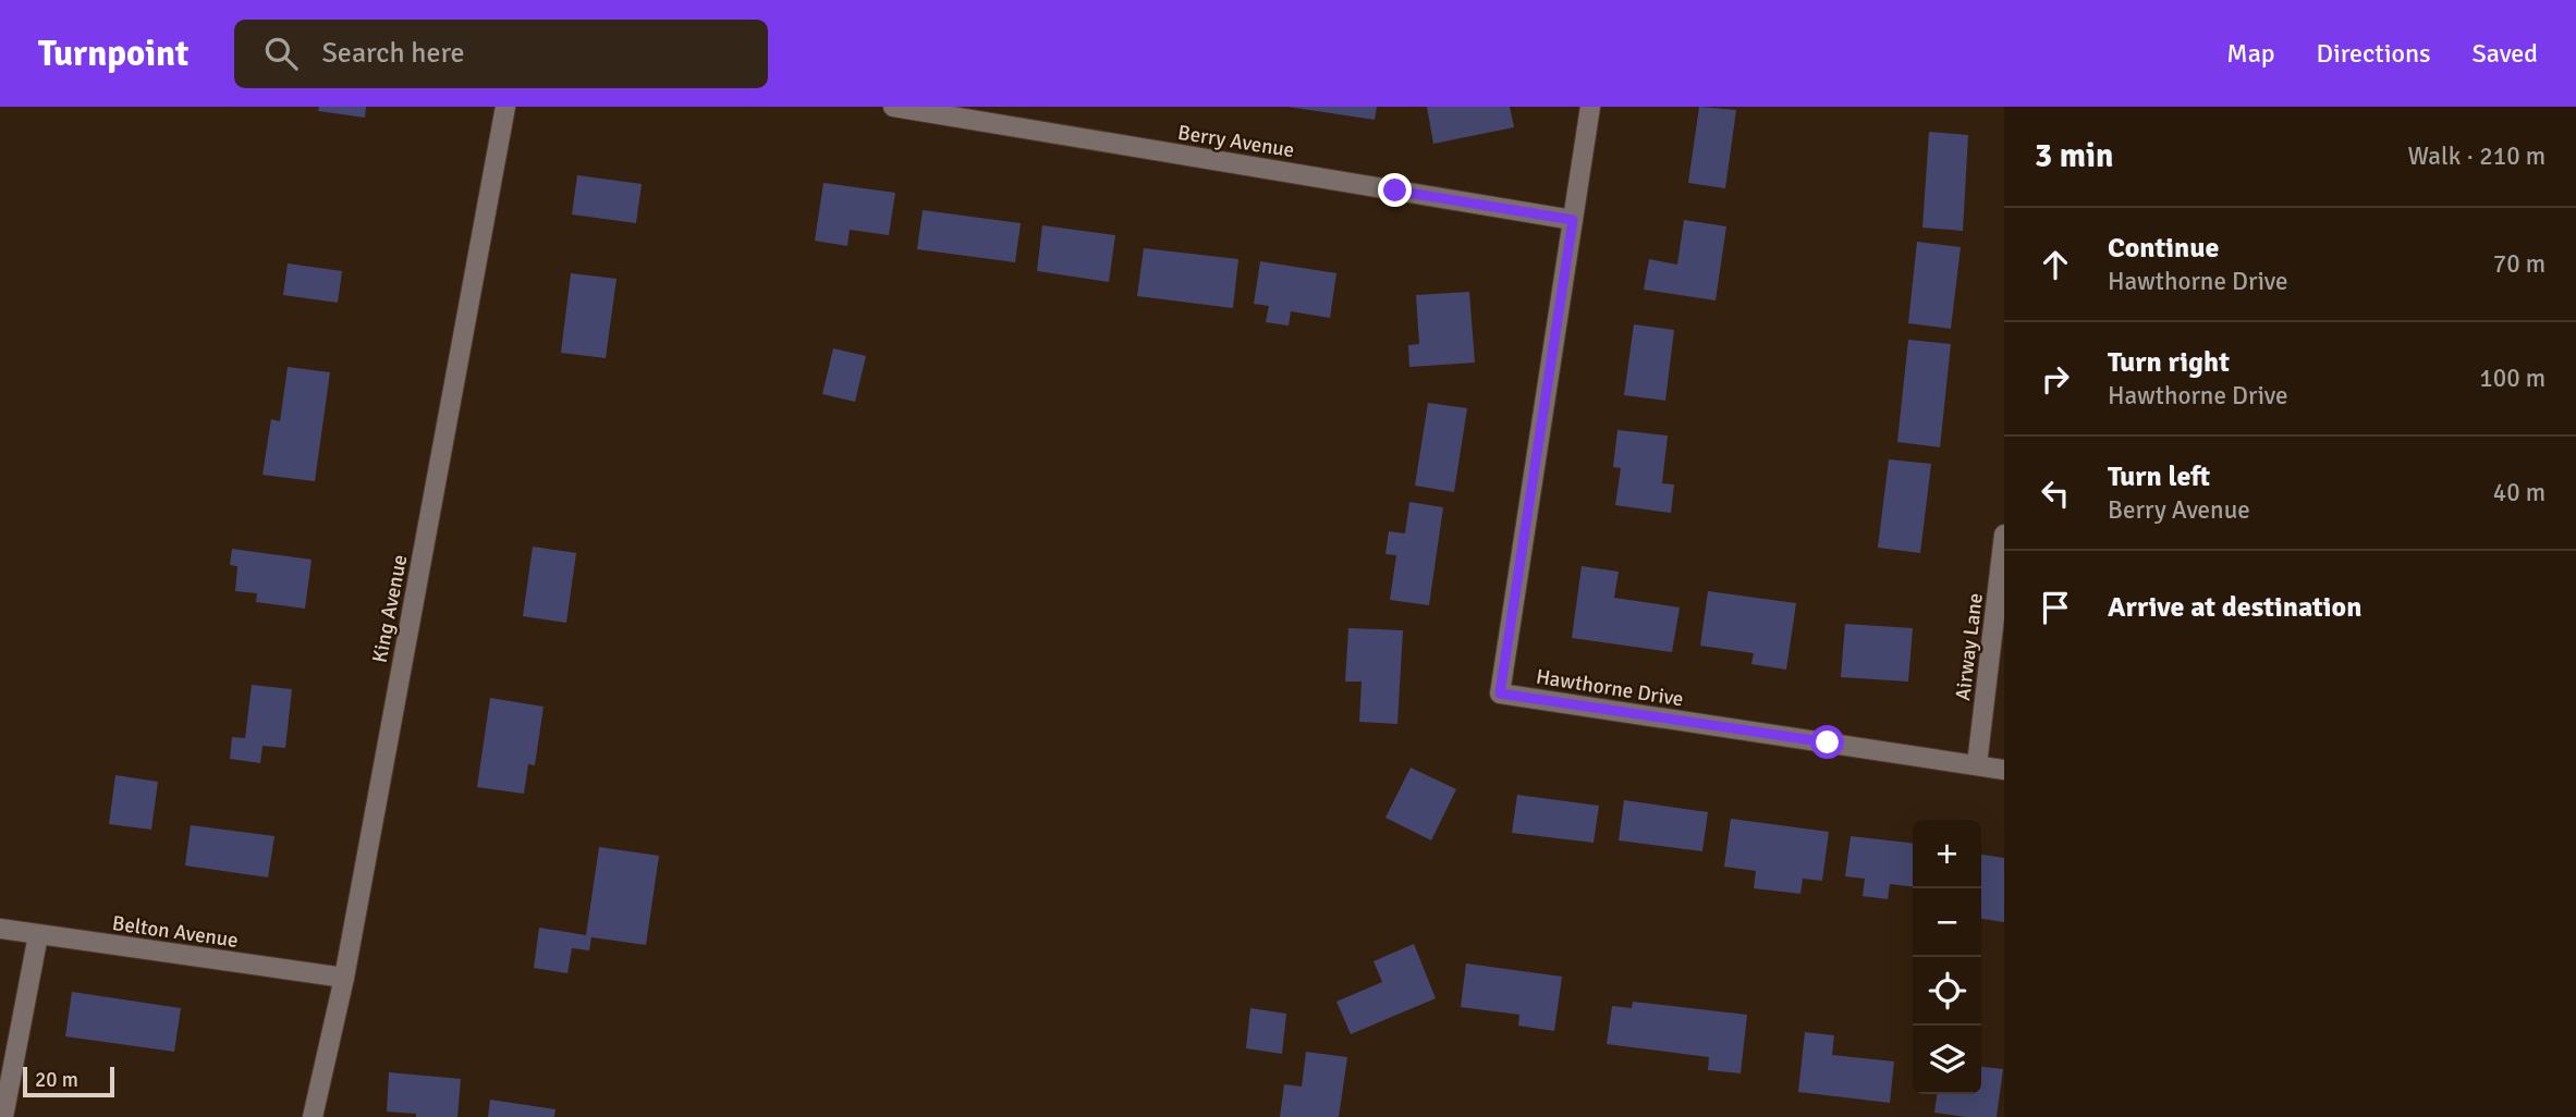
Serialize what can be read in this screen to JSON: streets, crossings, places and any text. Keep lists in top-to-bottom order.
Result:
{
  "streets": {
    "street": [
      "Berry Avenue",
      "King Avenue",
      "Airway Lane",
      "Hawthorne Drive",
      "Belton Avenue"
    ]
  },
  "crossings": [
    ["Berry Avenue", "Hawthorne Drive"],
    ["King Avenue", "Belton Avenue"],
    ["Airway Lane", "Hawthorne Drive"]
  ],
  "scale_bar": "20 m",
  "page": {
    "header": "Turnpoint",
    "search": "Search here",
    "nav": ["Map", "Directions", "Saved"],
    "heading": ["3 min", "Walk · 210 m"],
    "list": [
      ["Continue", "Hawthorne Drive", "70 m"],
      ["Turn right", "Hawthorne Drive", "100 m"],
      ["Turn left", "Berry Avenue", "40 m"],
      "Arrive at destination"
    ],
    "map_buttons": ["+", "−"],
    "scale": "20 m"
  }
}
